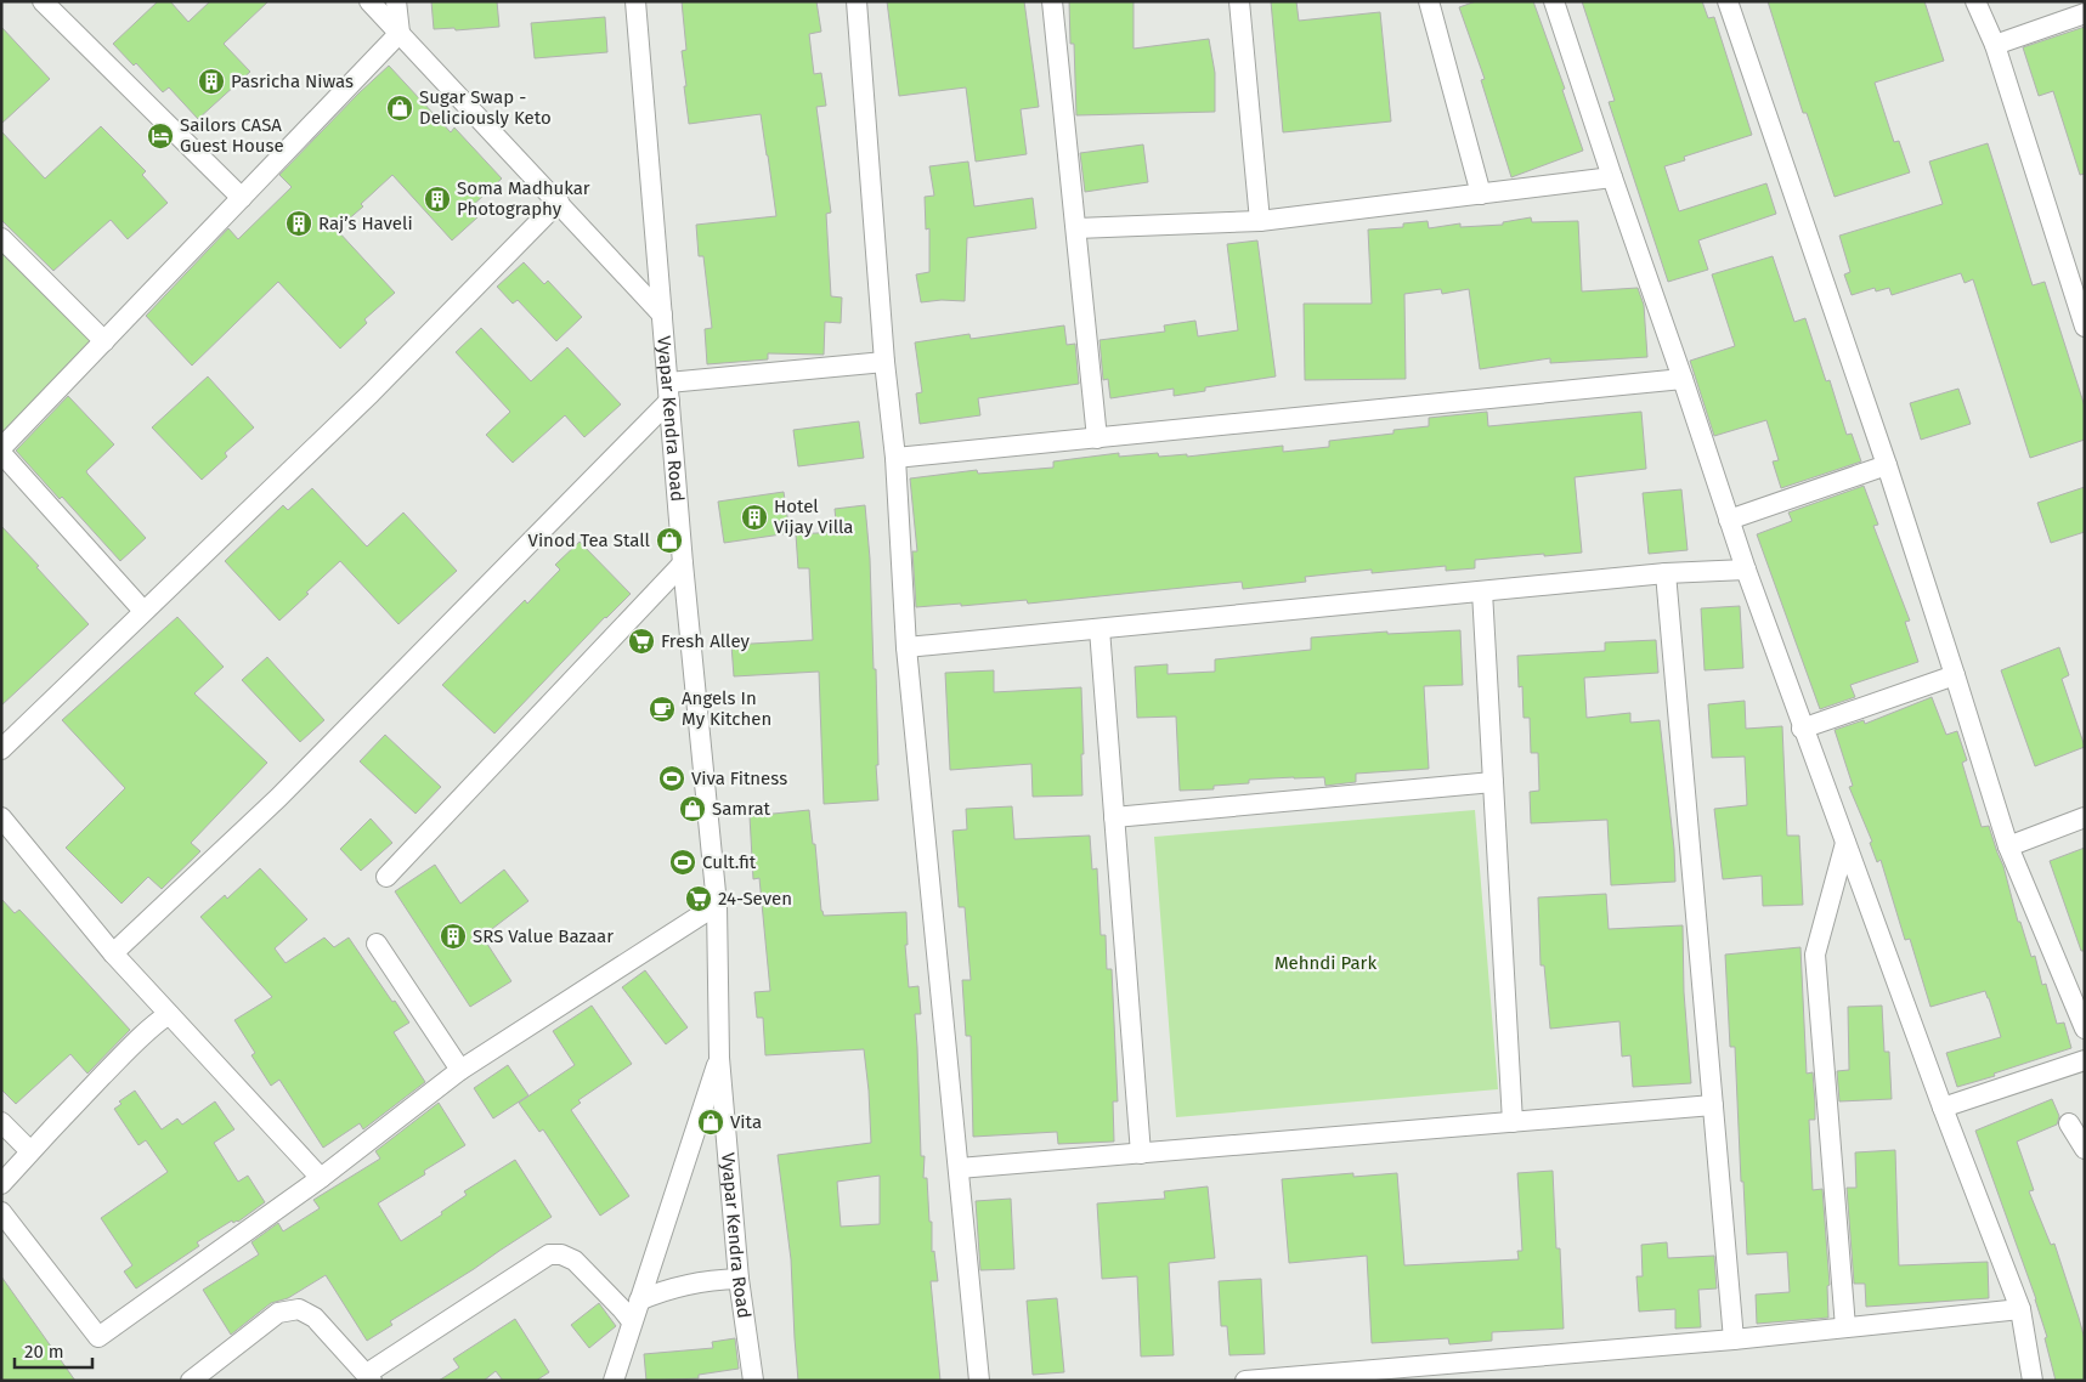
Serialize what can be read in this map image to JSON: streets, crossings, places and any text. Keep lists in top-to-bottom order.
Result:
{
  "streets": {
    "street": ["Vyapar Kendra Road"]
  },
  "parks": ["Mehndi Park"],
  "places": {
    "building": [
      "Pasricha Niwas",
      "Soma Madhukar Photography",
      "Raj’s Haveli",
      "Hotel Vijay Villa",
      "SRS Value Bazaar"
    ],
    "shop": [
      "Sugar Swap - Deliciously Keto",
      "Vinod Tea Stall",
      "Samrat",
      "Vita"
    ],
    "hotel": ["Sailors CASA Guest House"],
    "supermarket": ["Fresh Alley", "24-Seven"],
    "cafe": ["Angels In My Kitchen"],
    "sports": ["Viva Fitness", "Cult.fit"]
  },
  "scale_bar": "20 m"
}
